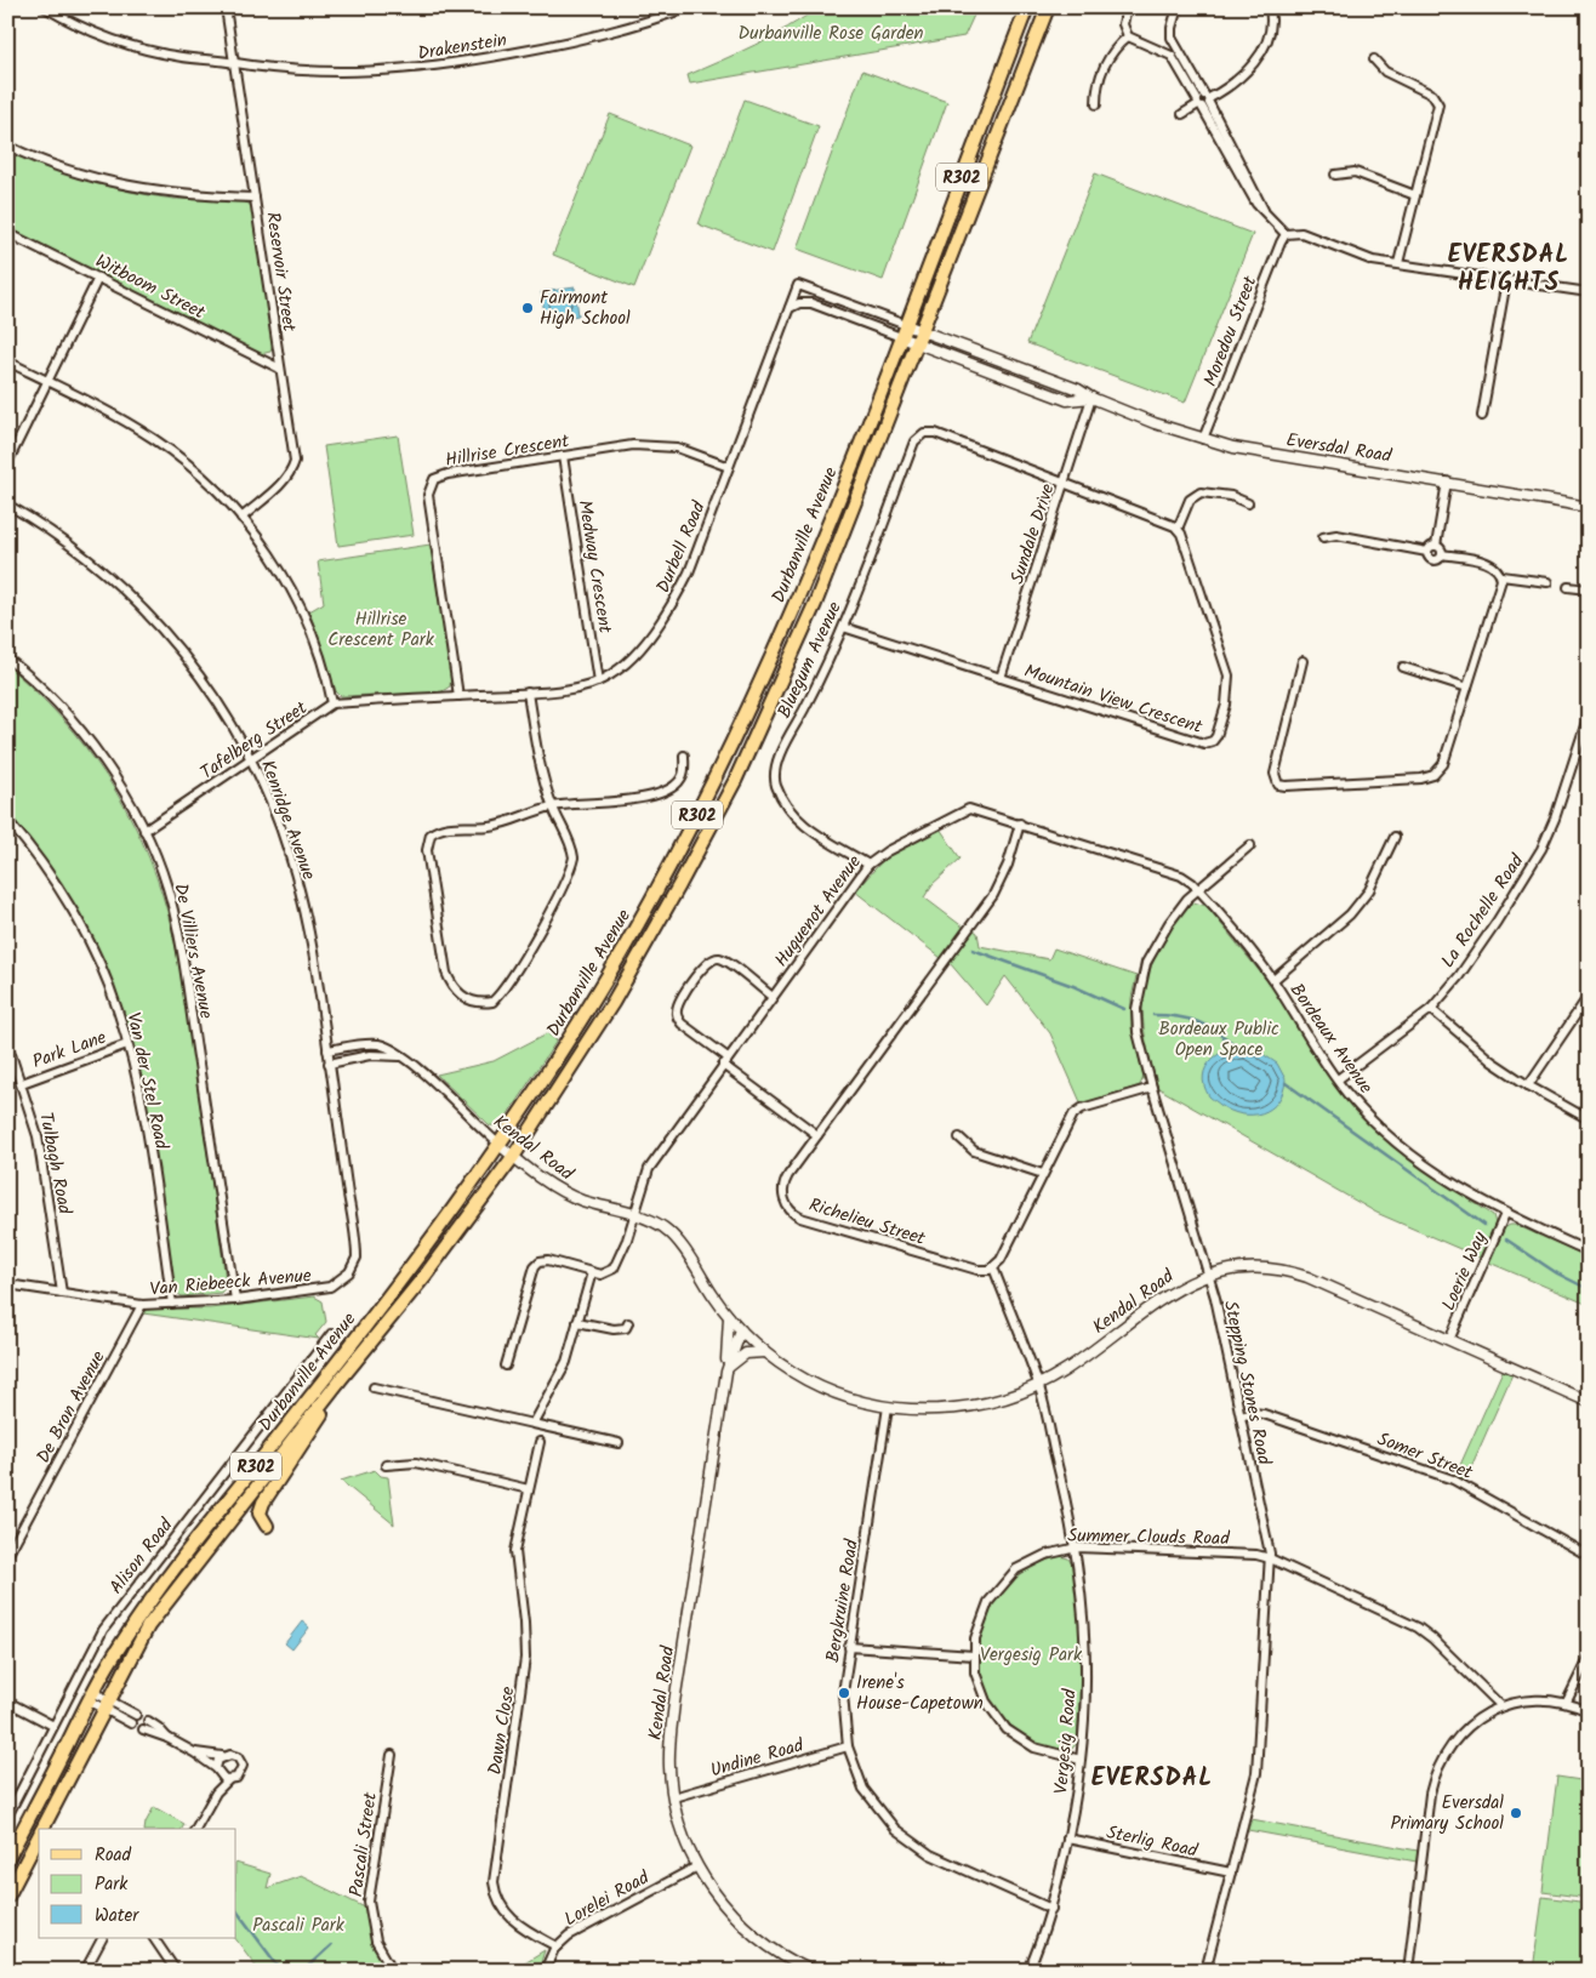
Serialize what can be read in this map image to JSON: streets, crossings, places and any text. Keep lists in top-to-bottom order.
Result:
{
  "streets": {
    "main road": ["R302", "Durbanville Avenue"],
    "street": [
      "Drakenstein",
      "Reservoir Street",
      "Witboom Street",
      "Moredou Street",
      "Eversdal Road",
      "Hillrise Crescent",
      "Sundale Drive",
      "Durbell Road",
      "Medway Crescent",
      "Bluegum Avenue",
      "Mountain View Crescent",
      "Tafelberg Street",
      "Kenridge Avenue",
      "Huguenot Avenue",
      "La Rochelle Road",
      "De Villiers Avenue",
      "Bordeaux Avenue",
      "Park Lane",
      "Van der Stel Road",
      "Kendal Road",
      "Tulbagh Road",
      "Richelieu Street",
      "Loerie Way",
      "Van Riebeeck Avenue",
      "Stepping Stones Road",
      "De Bron Avenue",
      "Somer Street",
      "Summer Clouds Road",
      "Alison Road",
      "Bergkruine Road",
      "Dawn Close",
      "Vergesig Road",
      "Undine Road",
      "Sterlig Road",
      "Pascali Street",
      "Lorelei Road"
    ]
  },
  "crossings": [
    ["Drakenstein", "Reservoir Street"],
    ["Reservoir Street", "Witboom Street"],
    ["Reservoir Street", "Tafelberg Street"],
    ["Moredou Street", "Eversdal Road"],
    ["Eversdal Road", "Sundale Drive"],
    ["Eversdal Road", "Durbanville Avenue"],
    ["Eversdal Road", "Durbell Road"],
    ["Hillrise Crescent", "Durbell Road"],
    ["Hillrise Crescent", "Medway Crescent"],
    ["Sundale Drive", "Bluegum Avenue"],
    ["Sundale Drive", "Mountain View Crescent"],
    ["Durbanville Avenue", "Durbell Road"],
    ["Durbanville Avenue", "Kendal Road"],
    ["Durbell Road", "Medway Crescent"],
    ["Durbell Road", "Tafelberg Street"],
    ["Bluegum Avenue", "Mountain View Crescent"],
    ["Bluegum Avenue", "Huguenot Avenue"],
    ["Tafelberg Street", "Kenridge Avenue"],
    ["Tafelberg Street", "De Villiers Avenue"],
    ["Kenridge Avenue", "Kendal Road"],
    ["Kenridge Avenue", "Van Riebeeck Avenue"],
    ["Huguenot Avenue", "Bordeaux Avenue"],
    ["Huguenot Avenue", "Kendal Road"],
    ["Huguenot Avenue", "Richelieu Street"],
    ["Huguenot Avenue", "Stepping Stones Road"],
    ["La Rochelle Road", "Bordeaux Avenue"],
    ["De Villiers Avenue", "Van Riebeeck Avenue"],
    ["Bordeaux Avenue", "Loerie Way"],
    ["Bordeaux Avenue", "Stepping Stones Road"],
    ["Park Lane", "Van der Stel Road"],
    ["Park Lane", "Tulbagh Road"],
    ["Van der Stel Road", "Van Riebeeck Avenue"],
    ["Kendal Road", "Loerie Way"],
    ["Kendal Road", "Stepping Stones Road"],
    ["Kendal Road", "Bergkruine Road"],
    ["Kendal Road", "Vergesig Road"],
    ["Kendal Road", "Undine Road"],
    ["Kendal Road", "Lorelei Road"],
    ["Tulbagh Road", "Van Riebeeck Avenue"],
    ["Richelieu Street", "Vergesig Road"],
    ["Van Riebeeck Avenue", "De Bron Avenue"],
    ["Stepping Stones Road", "Somer Street"],
    ["Stepping Stones Road", "Summer Clouds Road"],
    ["Stepping Stones Road", "Sterlig Road"],
    ["Summer Clouds Road", "Vergesig Road"],
    ["Bergkruine Road", "Vergesig Road"],
    ["Bergkruine Road", "Undine Road"],
    ["Dawn Close", "Lorelei Road"],
    ["Vergesig Road", "Sterlig Road"]
  ],
  "districts": ["EVERSDAL HEIGHTS", "EVERSDAL"],
  "parks": [
    "Durbanville Rose Garden",
    "Hillrise Crescent Park",
    "Bordeaux Public Open Space",
    "Vergesig Park",
    "Pascali Park"
  ],
  "places": ["Fairmont High School", "Irene's House-Capetown", "Eversdal Primary School"],
  "legend": ["Road", "Park", "Water"]
}
